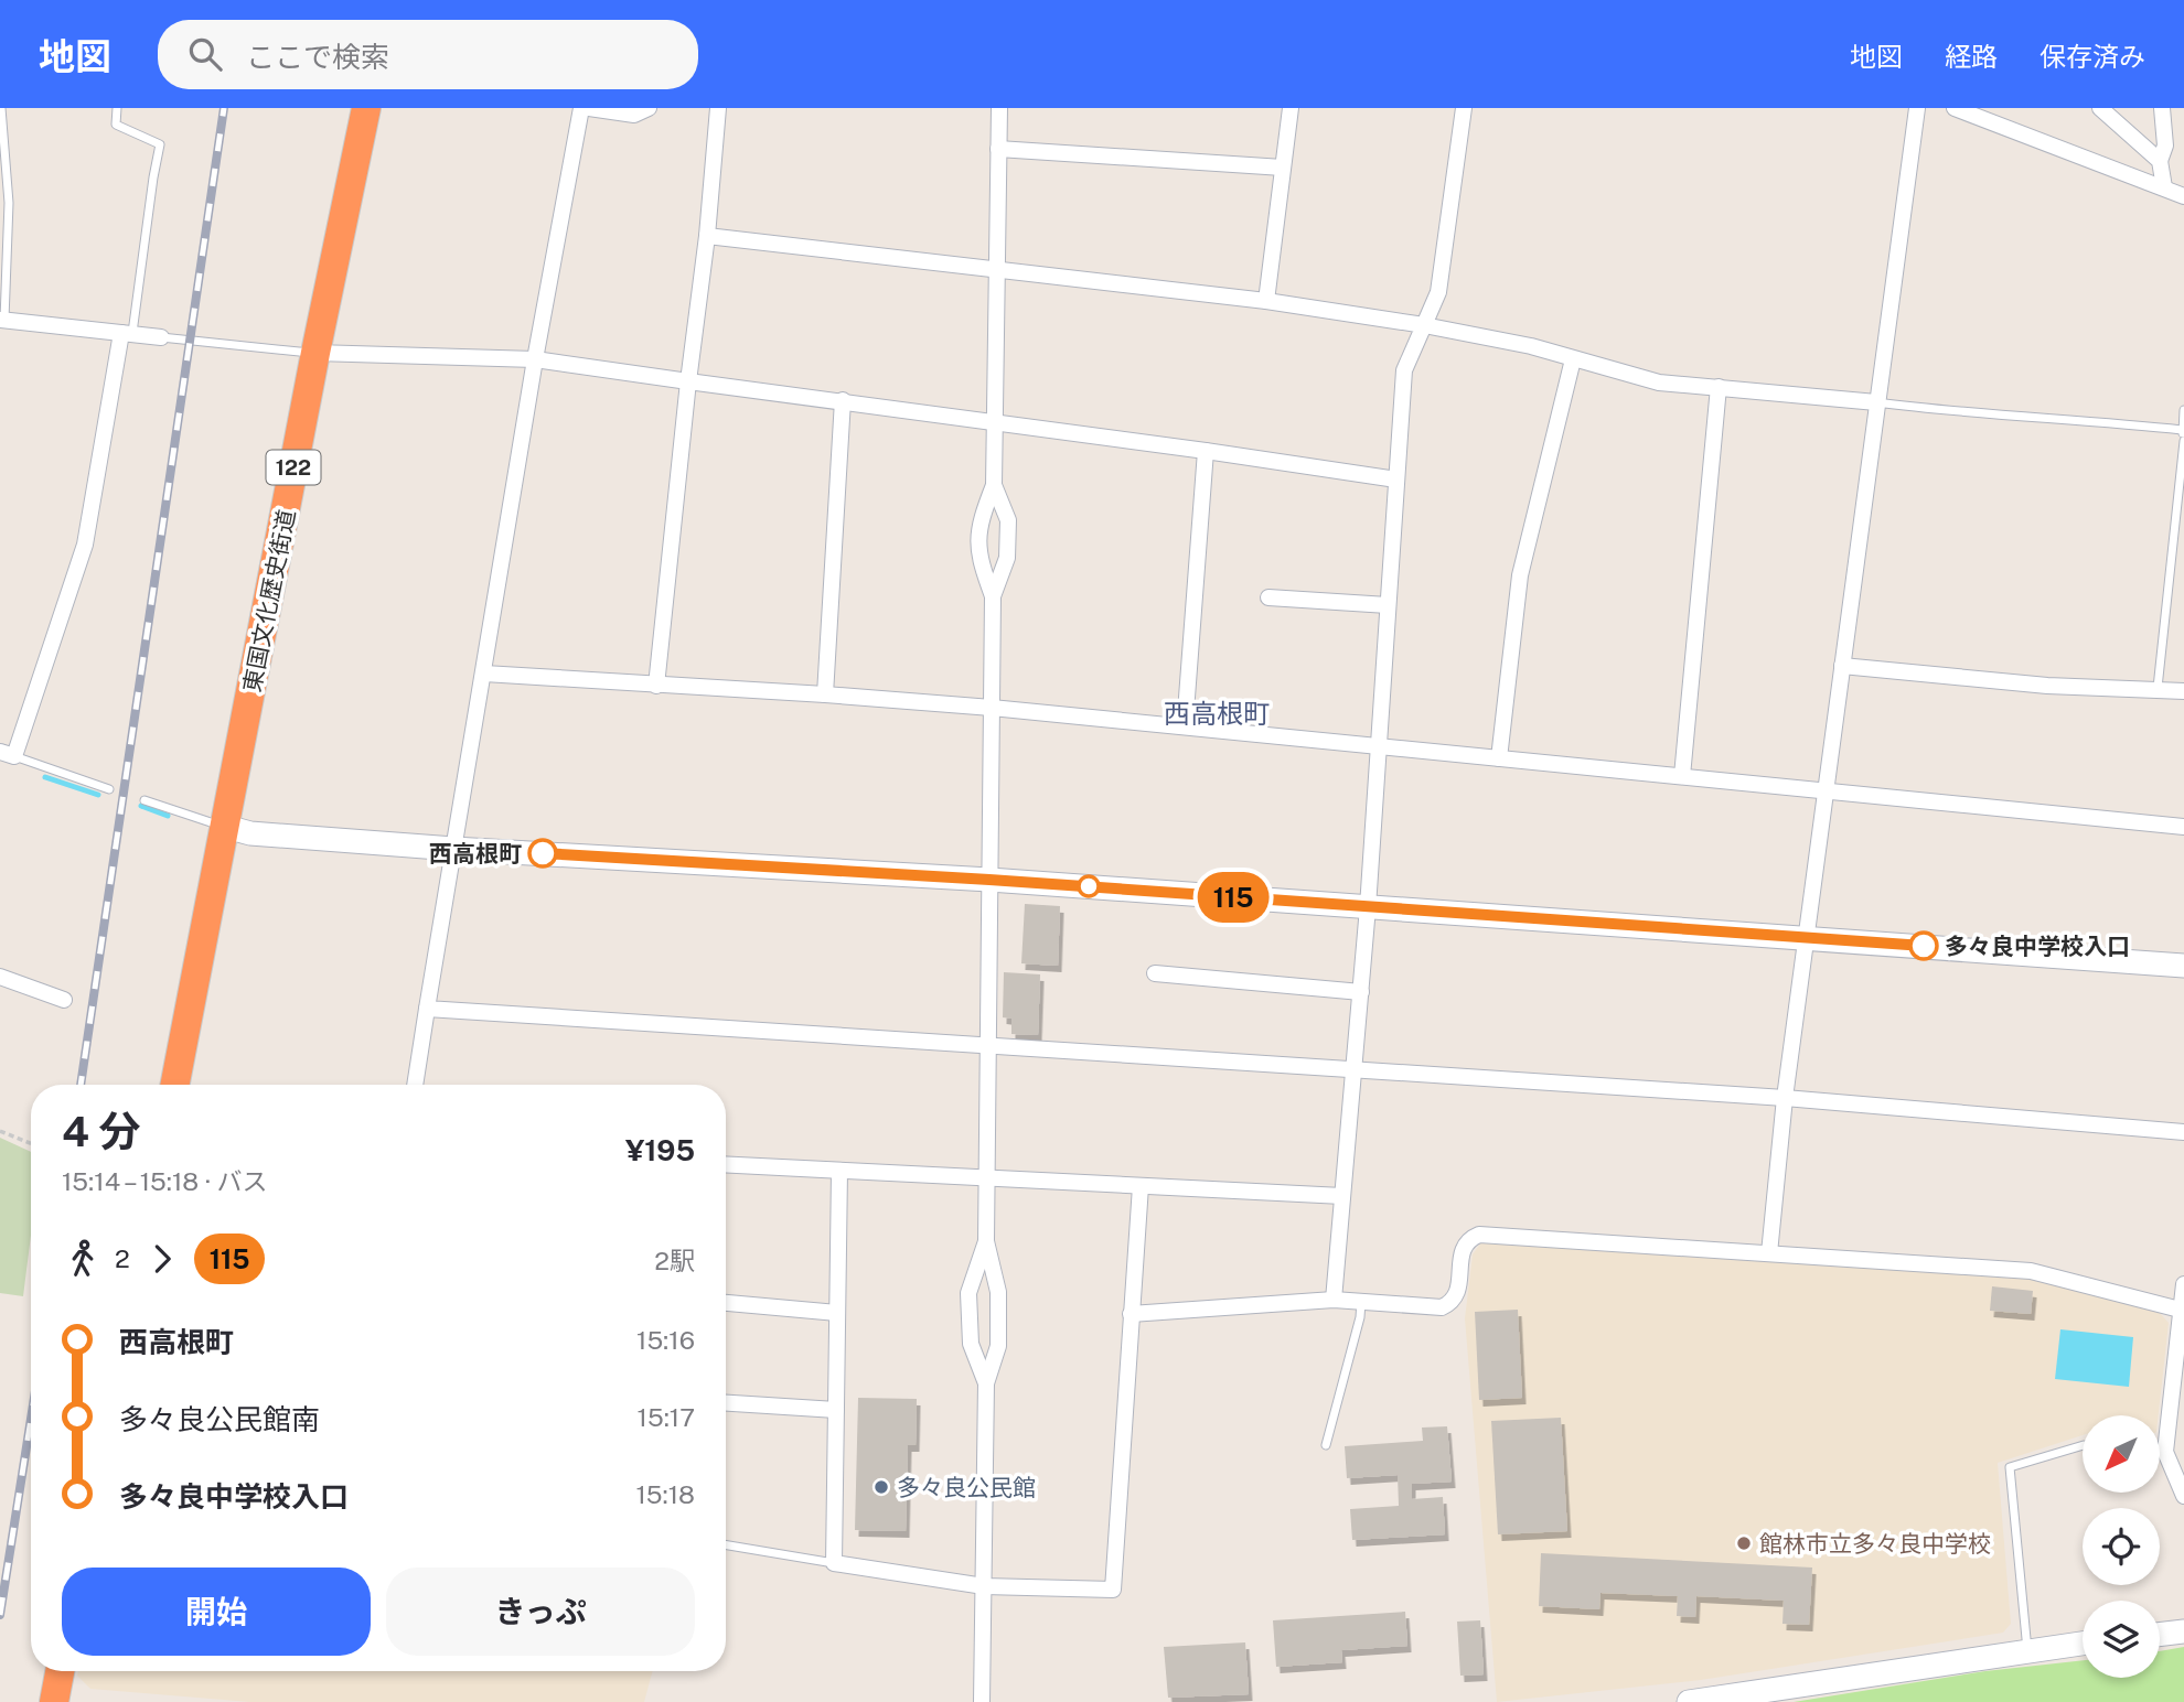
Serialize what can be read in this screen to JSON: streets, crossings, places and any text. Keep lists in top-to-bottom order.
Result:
{
  "streets": {
    "highway": ["122", "東国文化歴史街道"]
  },
  "districts": ["西高根町"],
  "places": [
    "西高根町",
    "多々良中学校入口",
    "多々良公民館",
    "館林市立多々良中学校"
  ],
  "lines": ["bus line 115"],
  "north": "bottom left",
  "page": {
    "header": "地図",
    "search": "ここで検索",
    "nav": ["地図", "経路", "保存済み"],
    "on_map": "115",
    "heading": ["4 分", "15:14 – 15:18 · バス", "¥195"],
    "legs": ["2", "115", "2駅"],
    "list": [
      {
        "name": "西高根町",
        "value": "15:16"
      },
      {
        "name": "多々良公民館南",
        "value": "15:17"
      },
      {
        "name": "多々良中学校入口",
        "value": "15:18"
      }
    ],
    "buttons": ["開始", "きっぷ"]
  }
}
